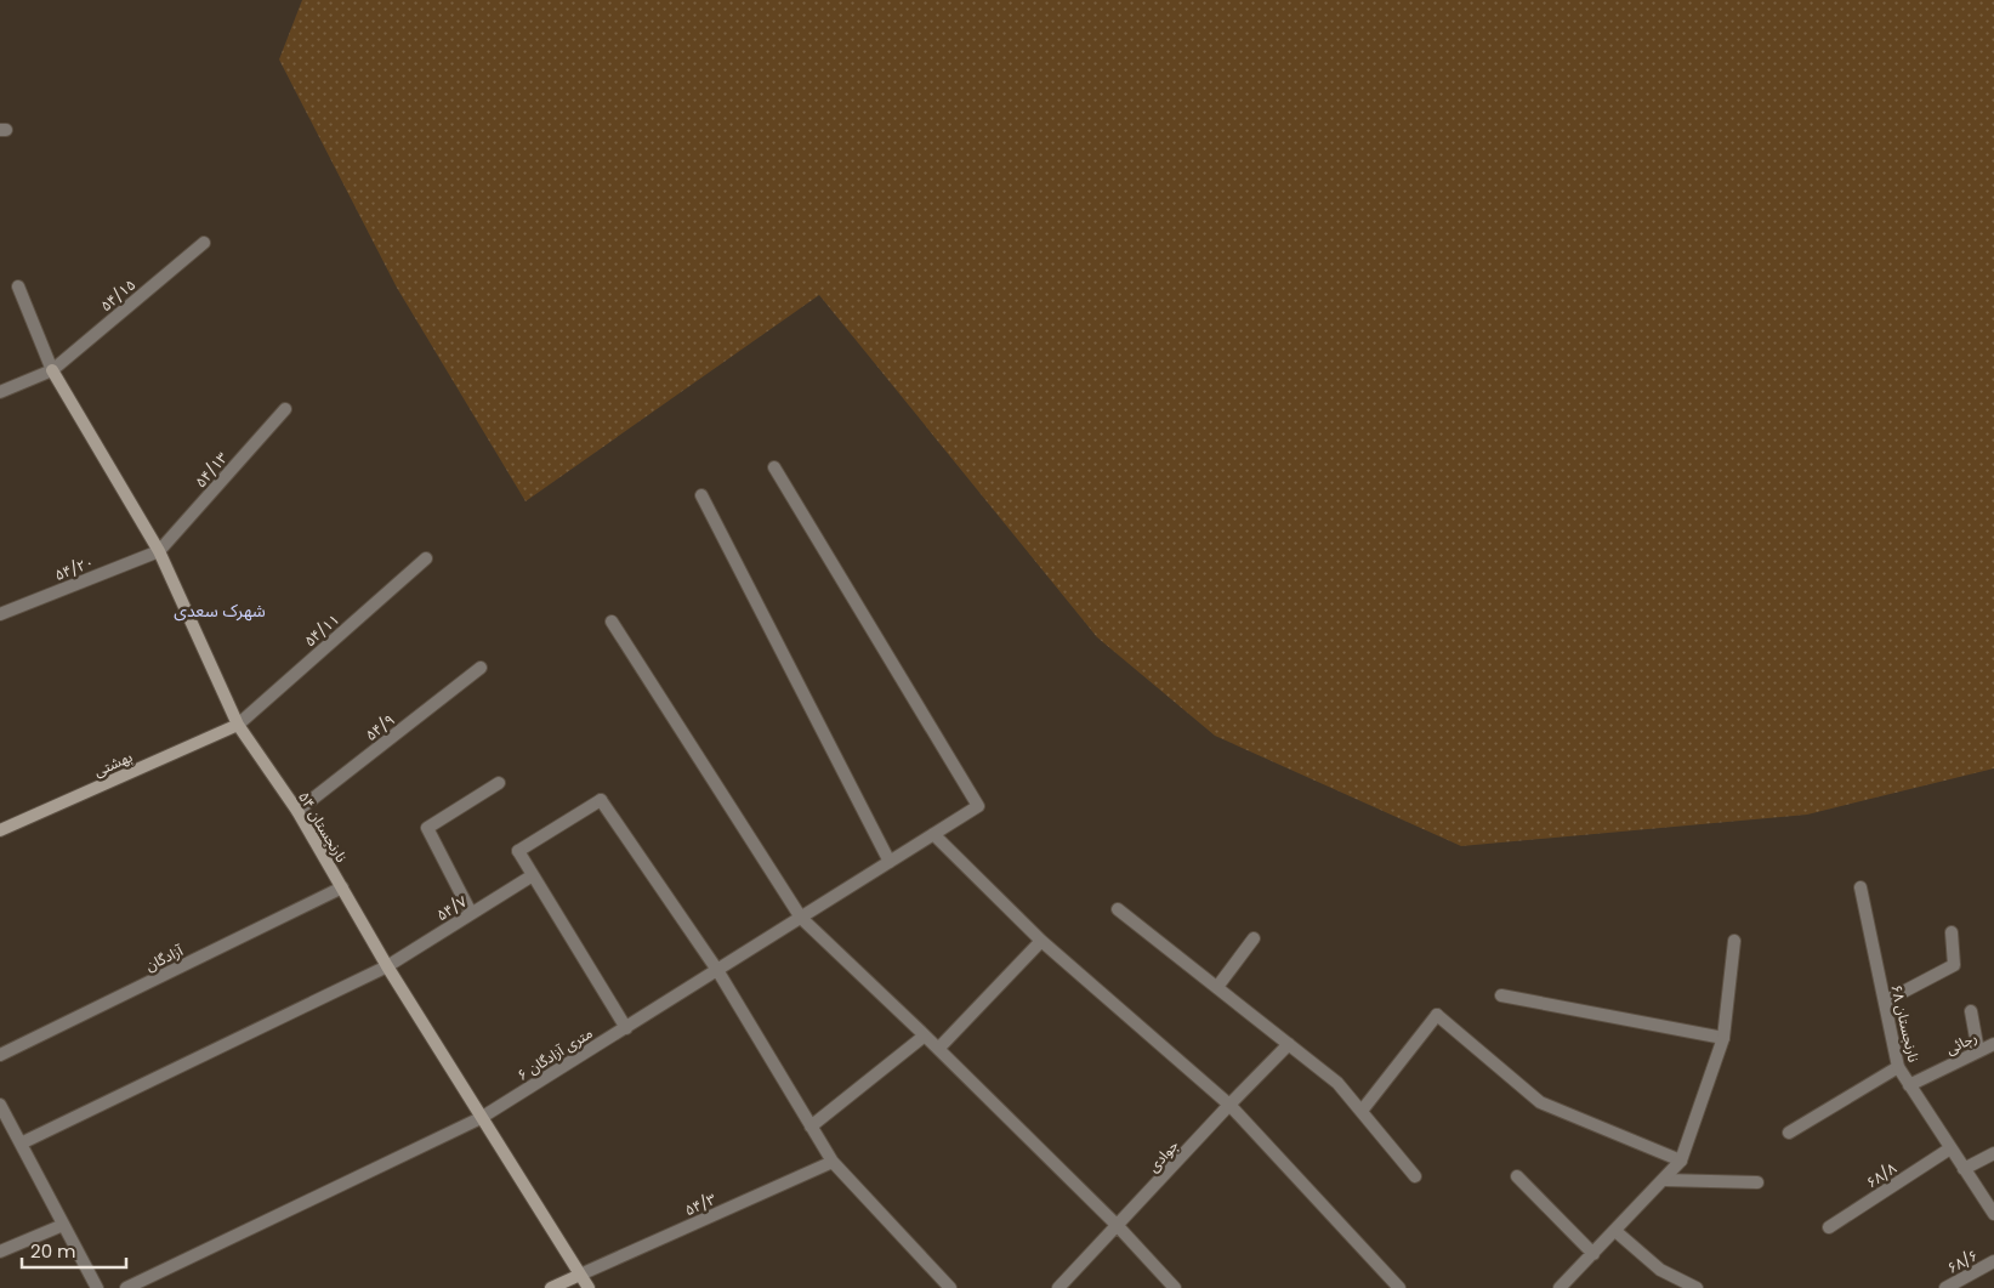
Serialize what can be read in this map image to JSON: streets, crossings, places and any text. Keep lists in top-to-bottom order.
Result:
{
  "streets": {
    "street": [
      "۵۴/۱۵",
      "۵۴/۱۳",
      "۵۴/۲۰",
      "۵۴/۱۱",
      "۵۴/۹",
      "بهشتی",
      "نارنجستان ۵۴",
      "۵۴/۷",
      "آزادگان",
      "نارنجستان ۶۸",
      "رجائی",
      "۶ متری آزادگان",
      "جوادی",
      "۶۸/۸",
      "۵۴/۳",
      "۶۸/۶"
    ]
  },
  "crossings": [
    ["۵۴/۱۵", "نارنجستان ۵۴"],
    ["۵۴/۱۳", "۵۴/۲۰"],
    ["۵۴/۱۳", "نارنجستان ۵۴"],
    ["۵۴/۲۰", "نارنجستان ۵۴"],
    ["۵۴/۱۱", "بهشتی"],
    ["۵۴/۱۱", "نارنجستان ۵۴"],
    ["۵۴/۹", "نارنجستان ۵۴"],
    ["بهشتی", "نارنجستان ۵۴"],
    ["نارنجستان ۵۴", "۵۴/۷"],
    ["نارنجستان ۵۴", "آزادگان"],
    ["نارنجستان ۵۴", "۶ متری آزادگان"],
    ["نارنجستان ۵۴", "۵۴/۳"],
    ["نارنجستان ۶۸", "رجائی"],
    ["نارنجستان ۶۸", "۶۸/۸"]
  ],
  "districts": ["شهرک سعدی"],
  "scale_bar": "20 m"
}
